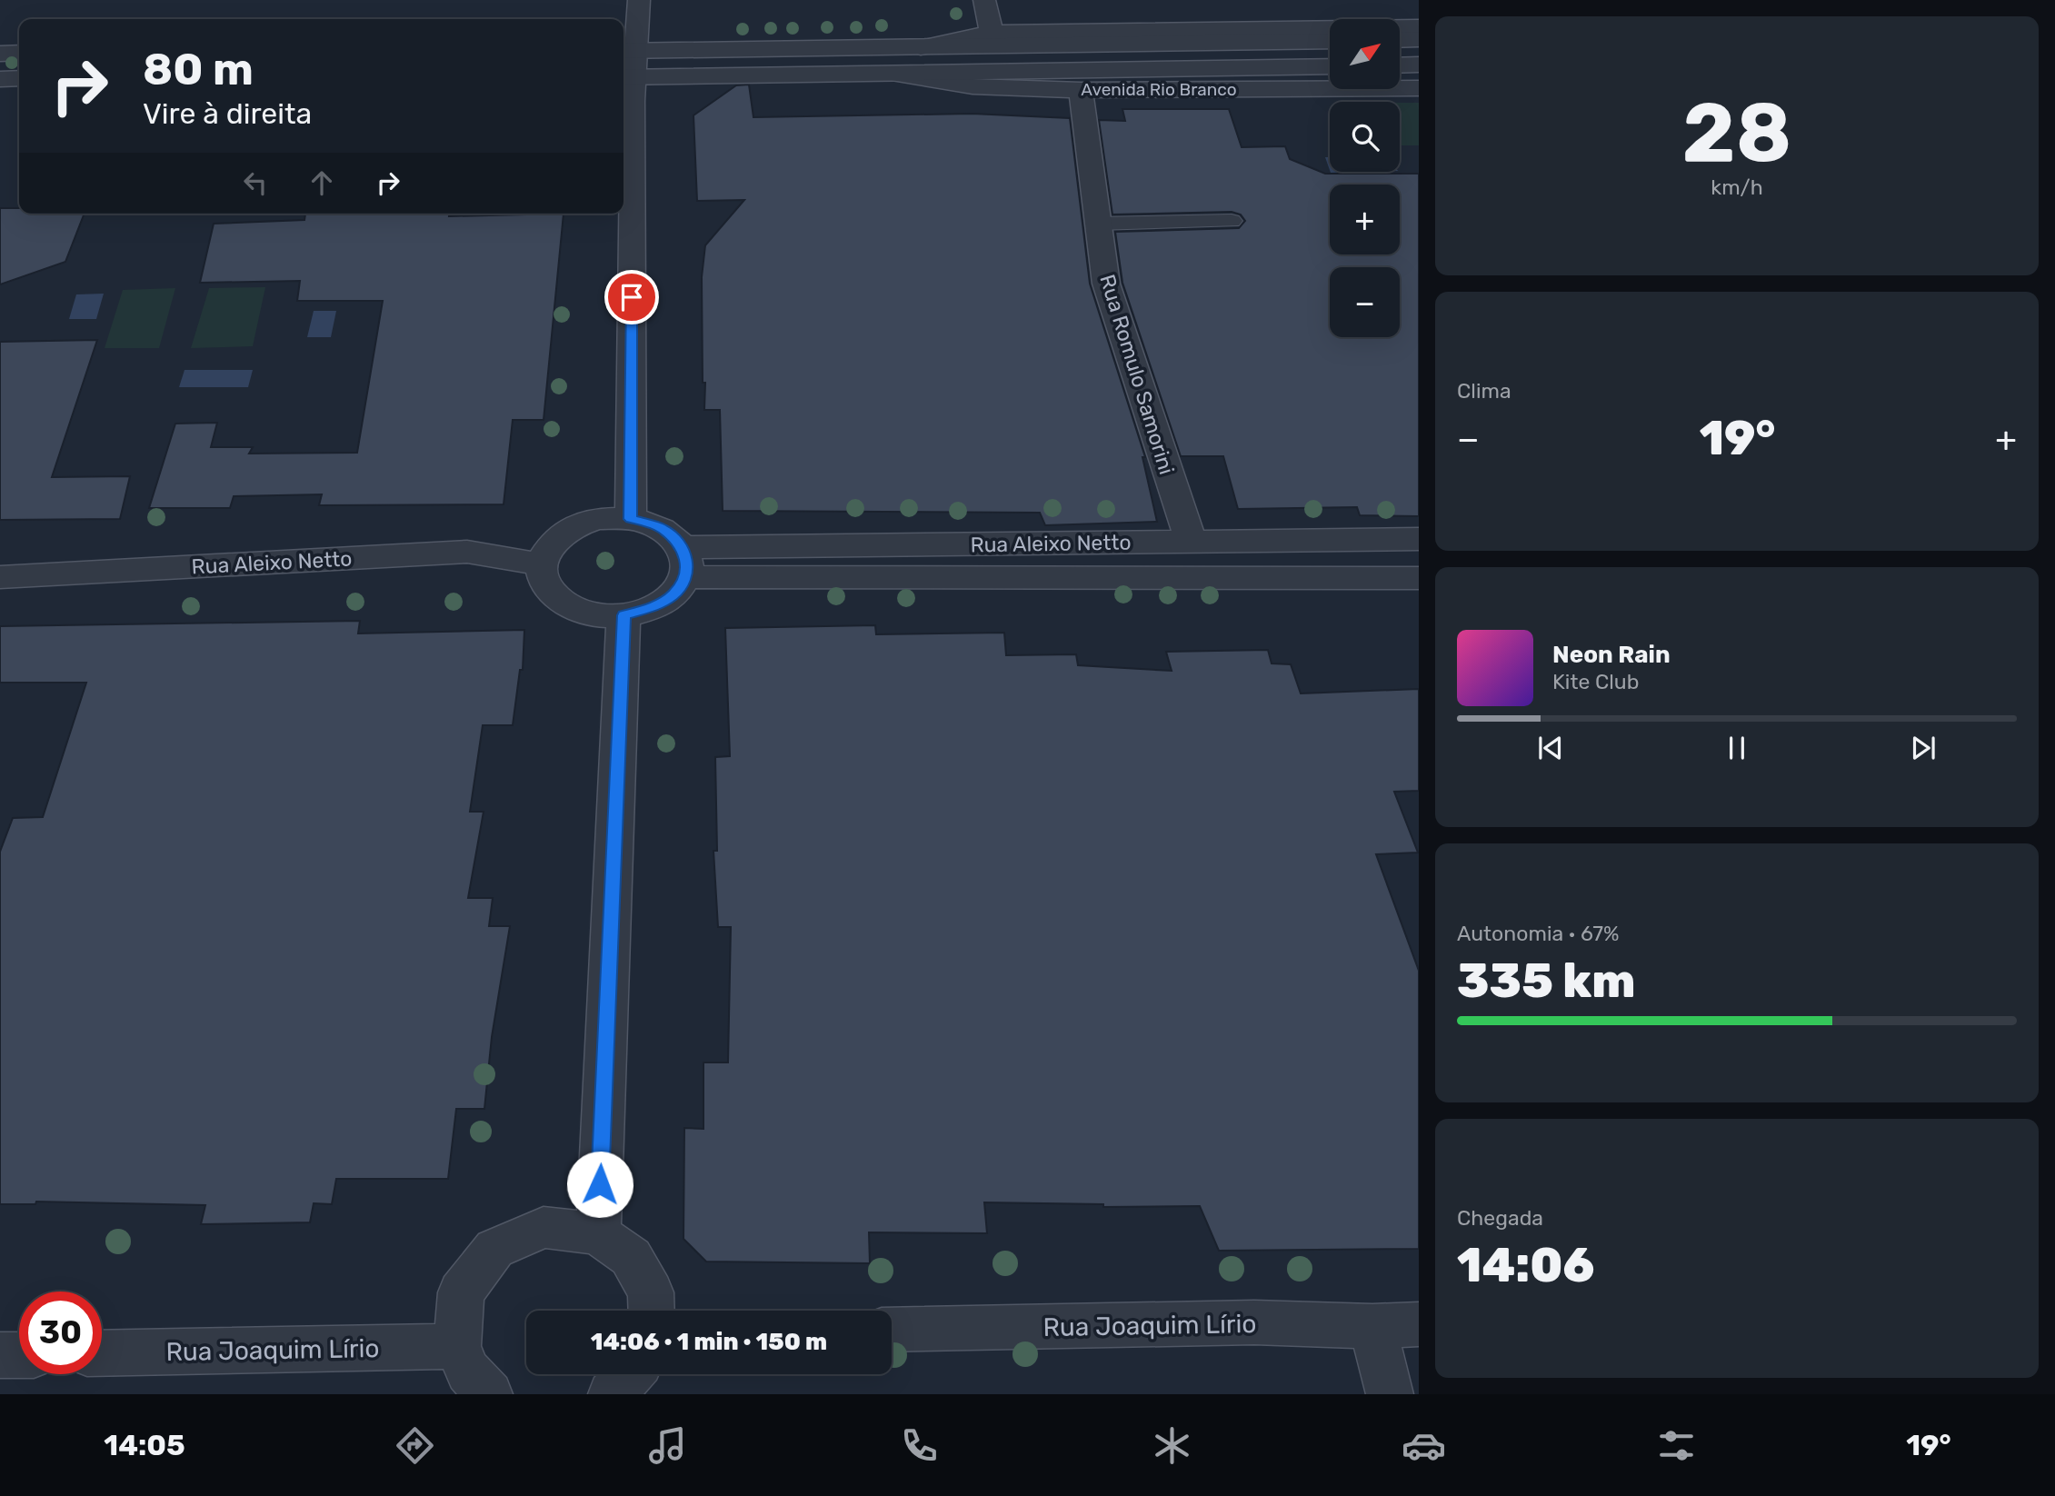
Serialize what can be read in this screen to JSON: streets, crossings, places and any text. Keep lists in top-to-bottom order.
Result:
{
  "streets": {
    "street": [
      "Avenida Rio Branco",
      "Rua Romulo Samorini",
      "Rua Aleixo Netto",
      "Rua Joaquim Lírio"
    ]
  },
  "crossings": [
    ["Avenida Rio Branco", "Rua Romulo Samorini"],
    ["Rua Romulo Samorini", "Rua Aleixo Netto"]
  ],
  "north": "top right",
  "page": {
    "tile": [
      ["28", "km/h"],
      "Clima",
      ["Autonomia · 67%", "335 km"],
      ["Chegada", "14:06"]
    ],
    "map_buttons": ["+", "−"],
    "turn": ["80 m", "Vire à direita"],
    "heat": ["−", "19°", "+"],
    "song": ["Neon Rain", "Kite Club"],
    "limit": "30",
    "trip": "14:06 · 1 min · 150 m",
    "tabs": ["14:05", "19°"]
  }
}
